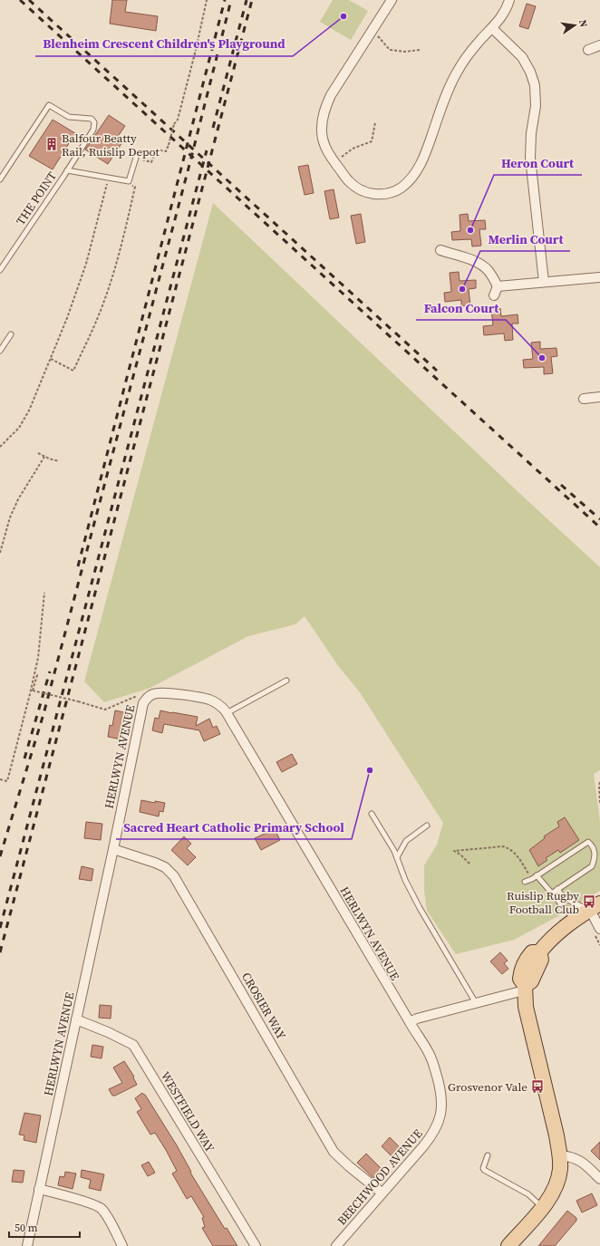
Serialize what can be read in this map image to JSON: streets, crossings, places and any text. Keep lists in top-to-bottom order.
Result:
{
  "streets": {
    "street": [
      "HERLWYN AVENUE",
      "CROSIER WAY",
      "WESTFIELD WAY",
      "BEECHWOOD AVENUE"
    ],
    "lane": ["THE POINT"]
  },
  "crossings": [
    ["HERLWYN AVENUE", "CROSIER WAY"],
    ["HERLWYN AVENUE", "WESTFIELD WAY"],
    ["HERLWYN AVENUE", "BEECHWOOD AVENUE"],
    ["CROSIER WAY", "BEECHWOOD AVENUE"]
  ],
  "places": {
    "other": [
      "Blenheim Crescent Children's Playground",
      "Heron Court",
      "Merlin Court",
      "Falcon Court",
      "Sacred Heart Catholic Primary School"
    ],
    "building": ["Balfour Beatty Rail, Ruislip Depot"],
    "bus stop": ["Ruislip Rugby Football Club", "Grosvenor Vale"]
  },
  "scale_bar": "50 m",
  "north": "right"
}
